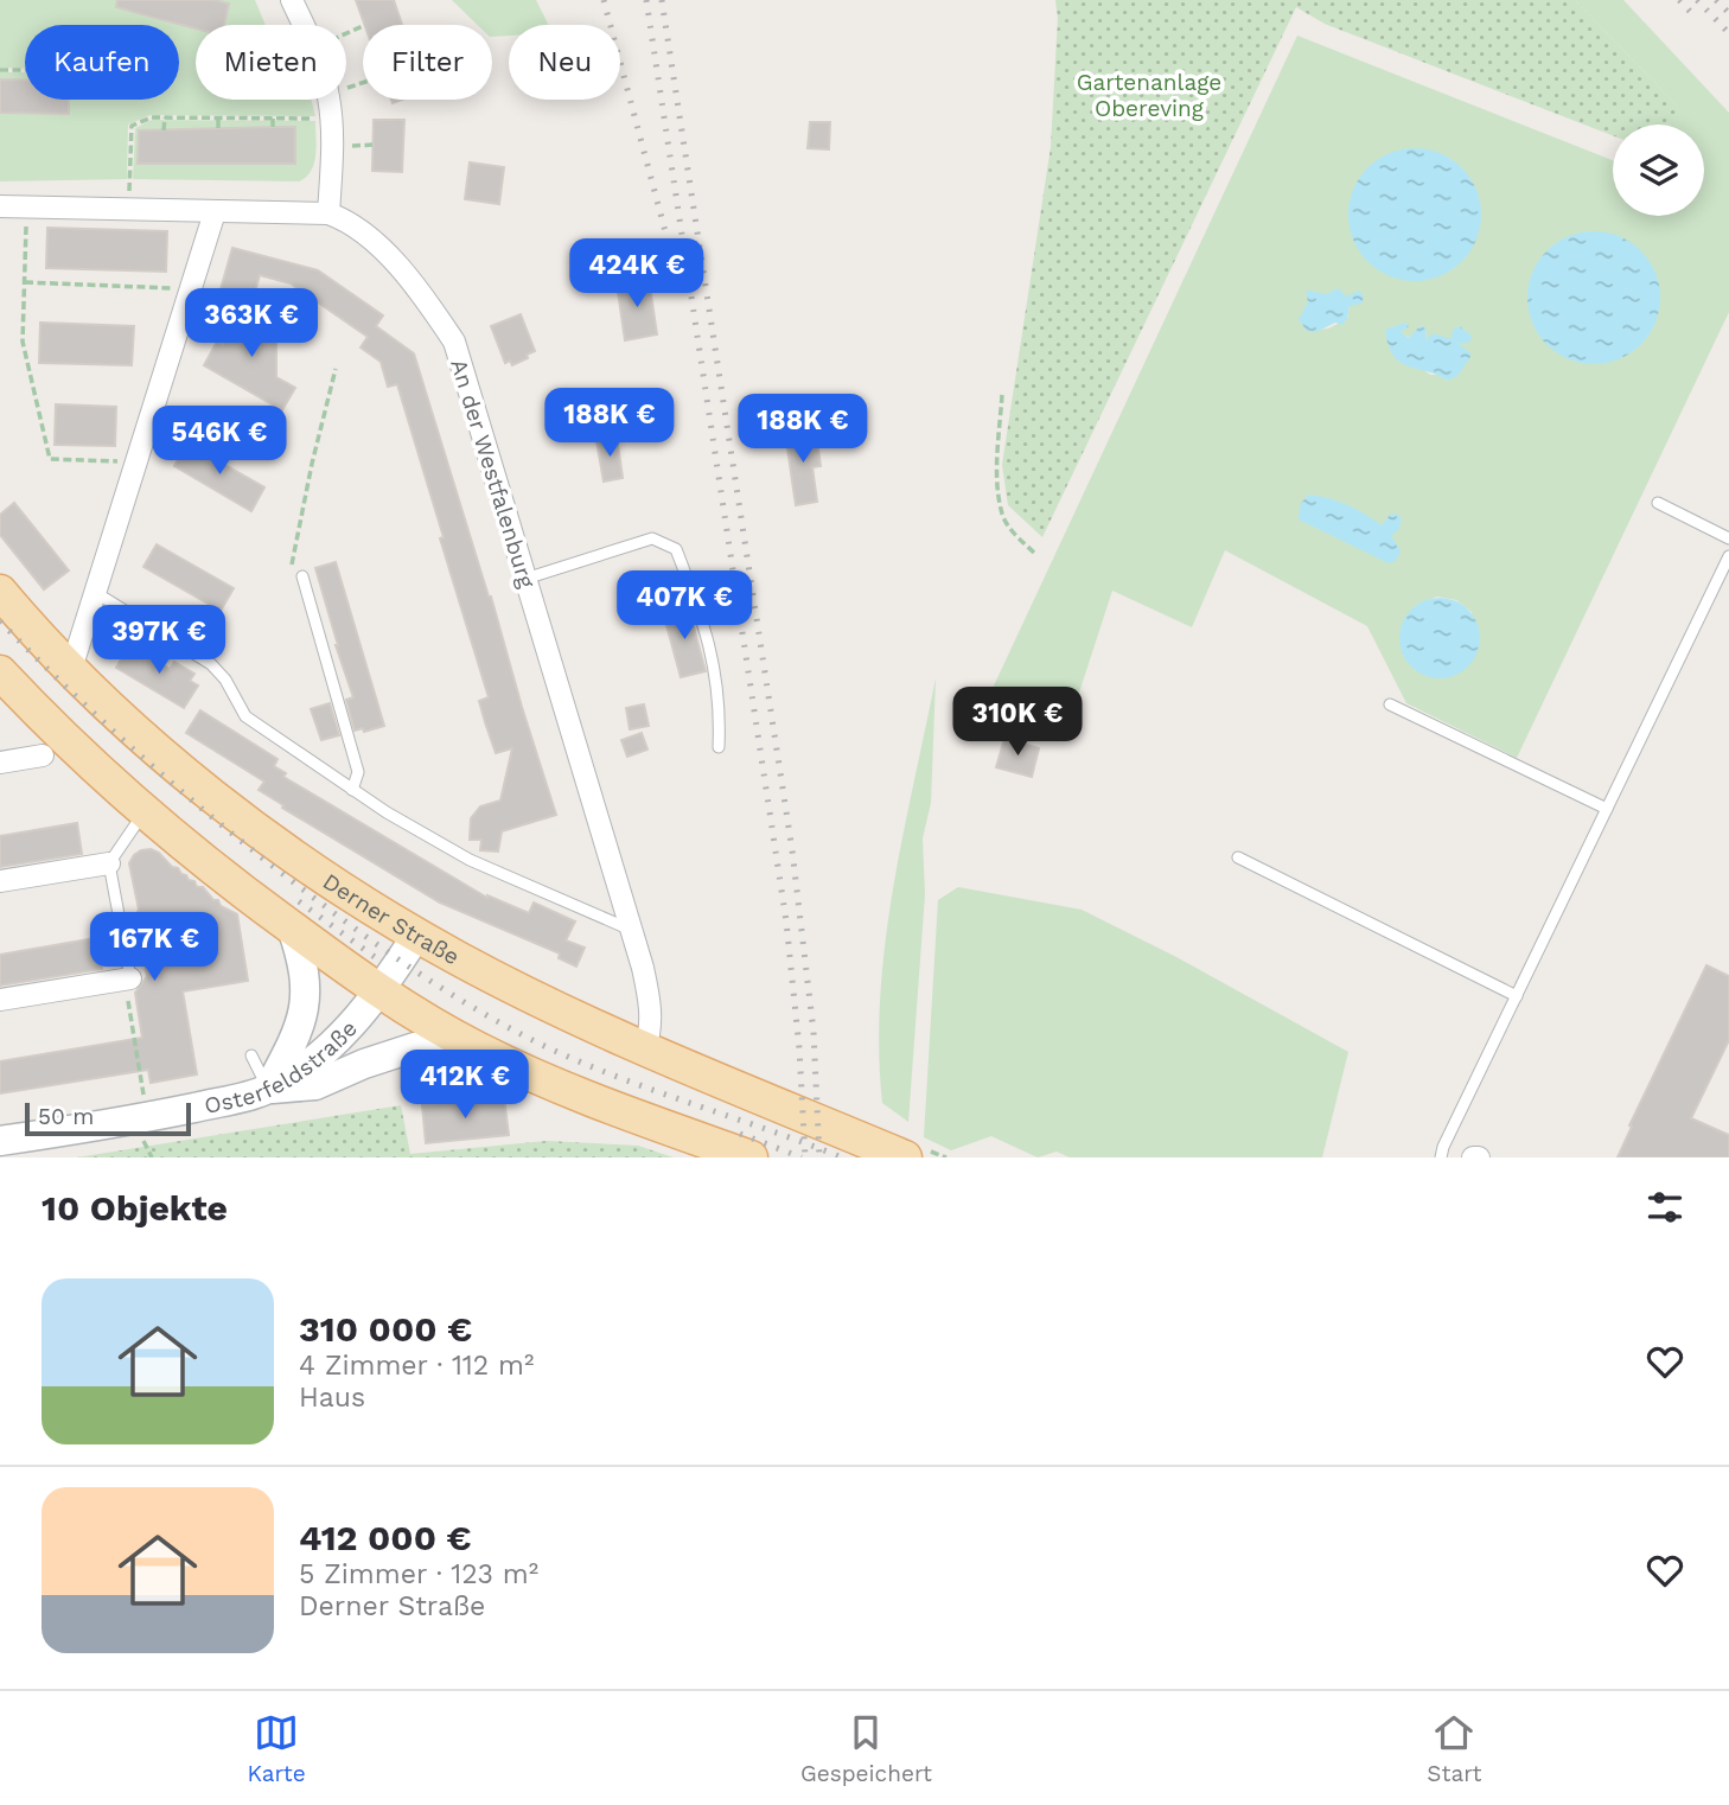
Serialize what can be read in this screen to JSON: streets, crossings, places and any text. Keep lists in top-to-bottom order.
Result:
{
  "streets": {
    "main road": ["Derner Straße"],
    "street": ["An der Westfalenburg", "Osterfeldstraße"]
  },
  "crossings": [
    ["An der Westfalenburg", "Derner Straße"],
    ["Derner Straße", "Osterfeldstraße"]
  ],
  "parks": ["Gartenanlage Obereving"],
  "scale_bar": "50 m",
  "page": {
    "chip": [
      "Kaufen",
      "Mieten",
      "Filter",
      "Neu"
    ],
    "price": [
      "424K €",
      "363K €",
      "188K €",
      "188K €",
      "546K €",
      "407K €",
      "397K €",
      "310K €",
      "167K €",
      "412K €"
    ],
    "scale": "50 m",
    "heading": "10 Objekte",
    "list": [
      {
        "name": "310 000 €",
        "note": "4 Zimmer · 112 m² · Haus"
      },
      {
        "name": "412 000 €",
        "note": "5 Zimmer · 123 m² · Derner Straße"
      }
    ],
    "tabs": ["Karte", "Gespeichert", "Start"]
  }
}
